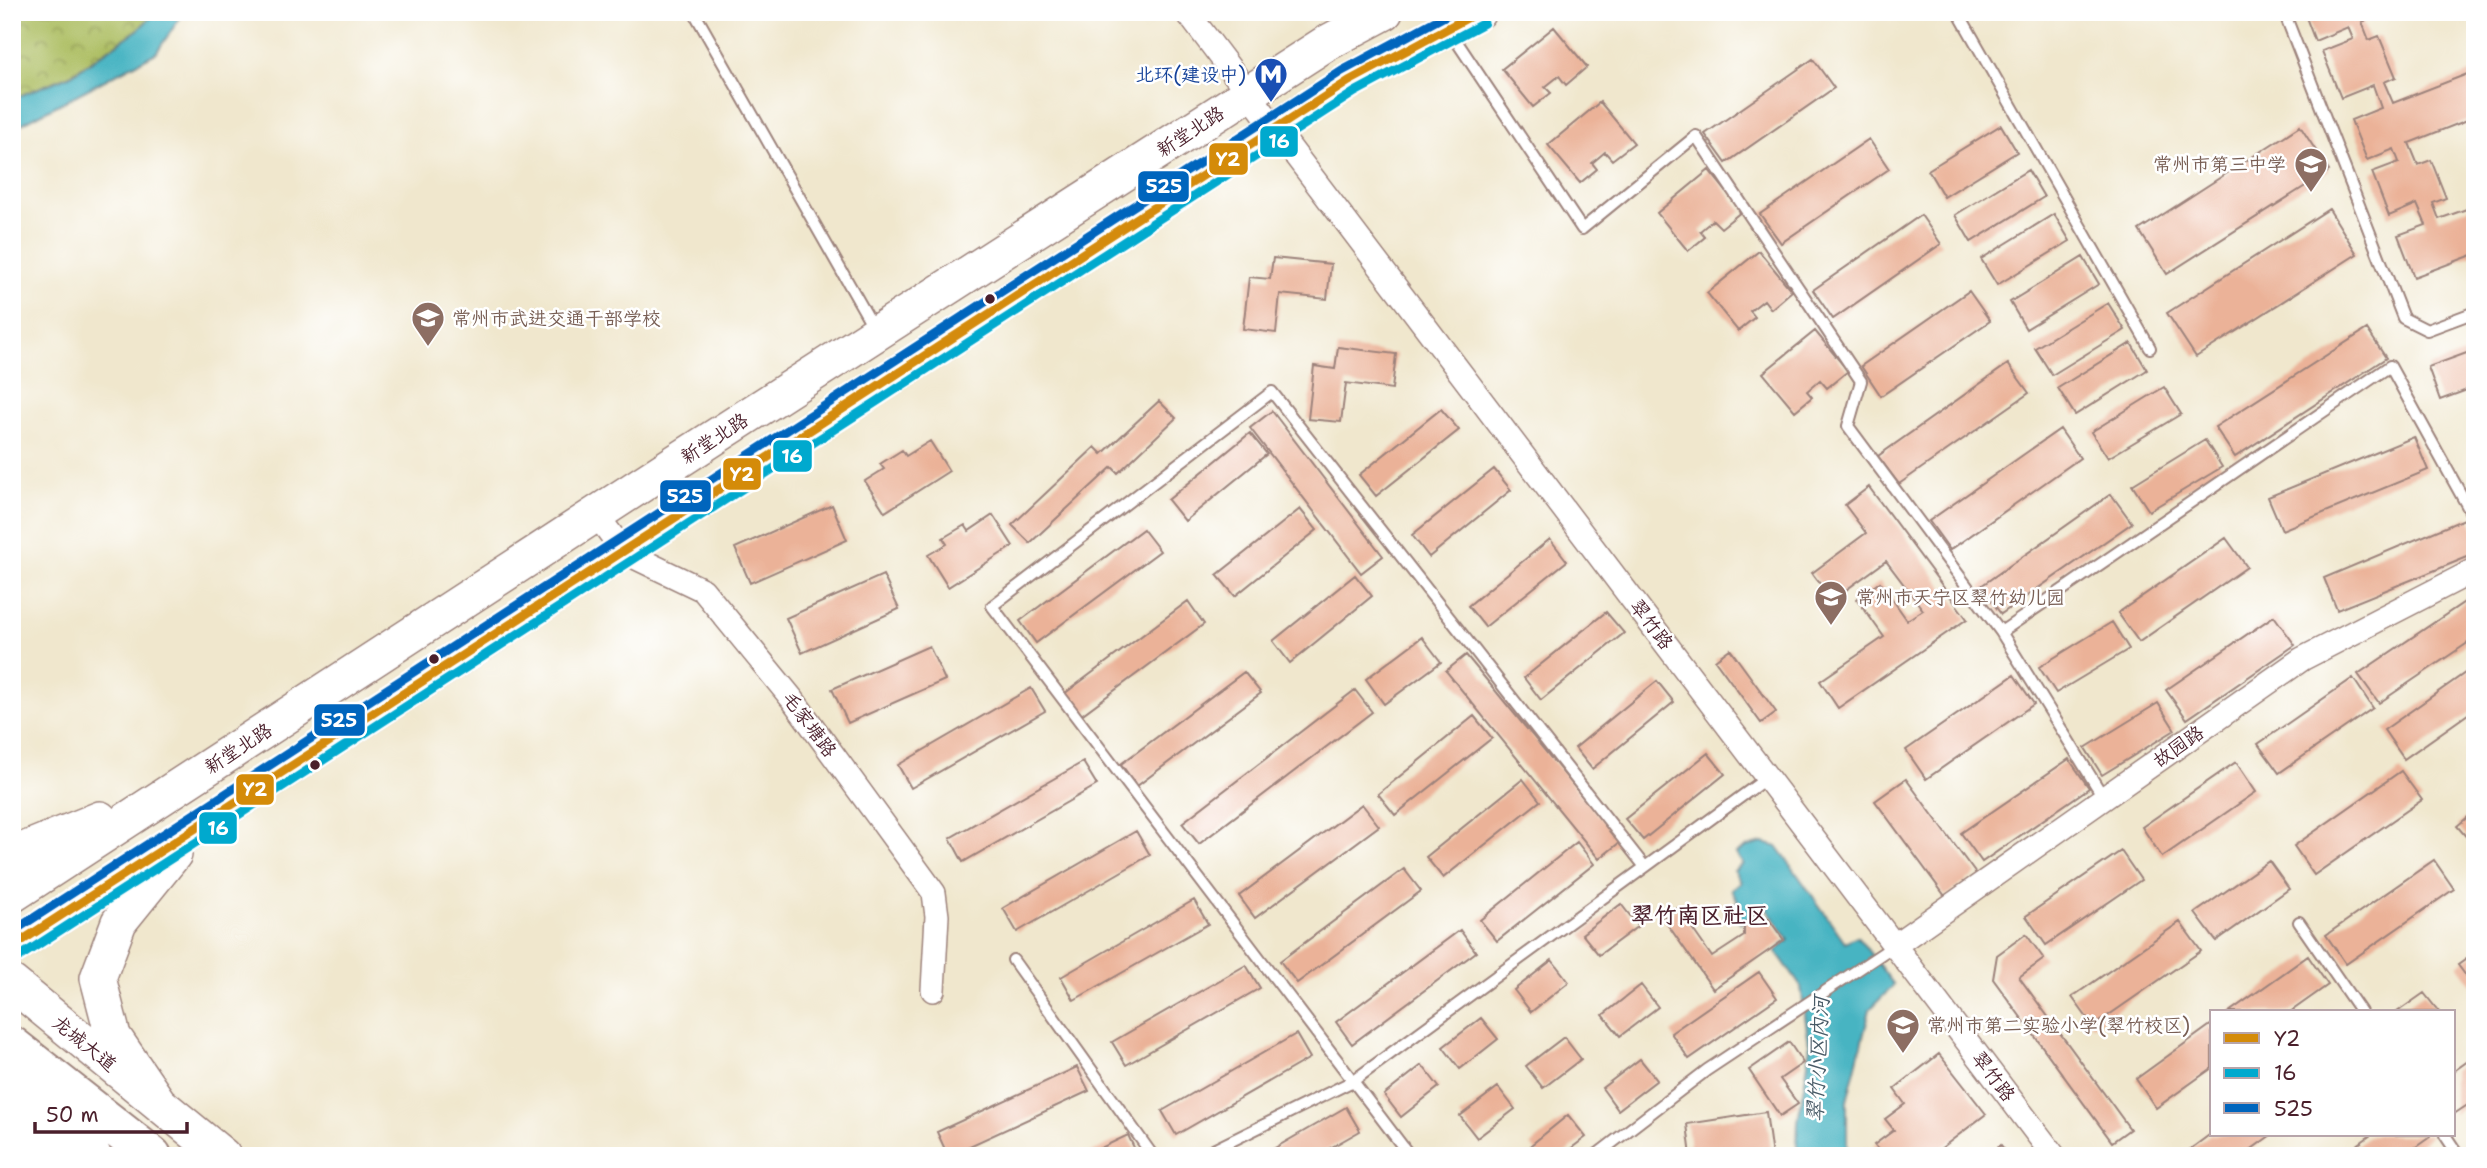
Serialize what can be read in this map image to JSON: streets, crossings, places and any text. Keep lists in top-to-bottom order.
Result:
{
  "streets": {
    "main road": ["新堂北路", "龙城大道"],
    "street": ["翠竹路", "毛家塘路", "故园路"]
  },
  "crossings": [
    ["新堂北路", "翠竹路"],
    ["新堂北路", "毛家塘路"],
    ["翠竹路", "故园路"]
  ],
  "districts": ["翠竹南区社区"],
  "water": ["翠竹小区内河"],
  "places": {
    "metro station": ["北环(建设中)"],
    "school or university": [
      "常州市第三中学",
      "常州市武进交通干部学校",
      "常州市天宁区翠竹幼儿园",
      "常州市第二实验小学(翠竹校区)"
    ]
  },
  "lines": ["transit line Y2", "transit line 525", "transit line 16"],
  "legend": ["Y2", "16", "525"],
  "scale_bar": "50 m"
}
